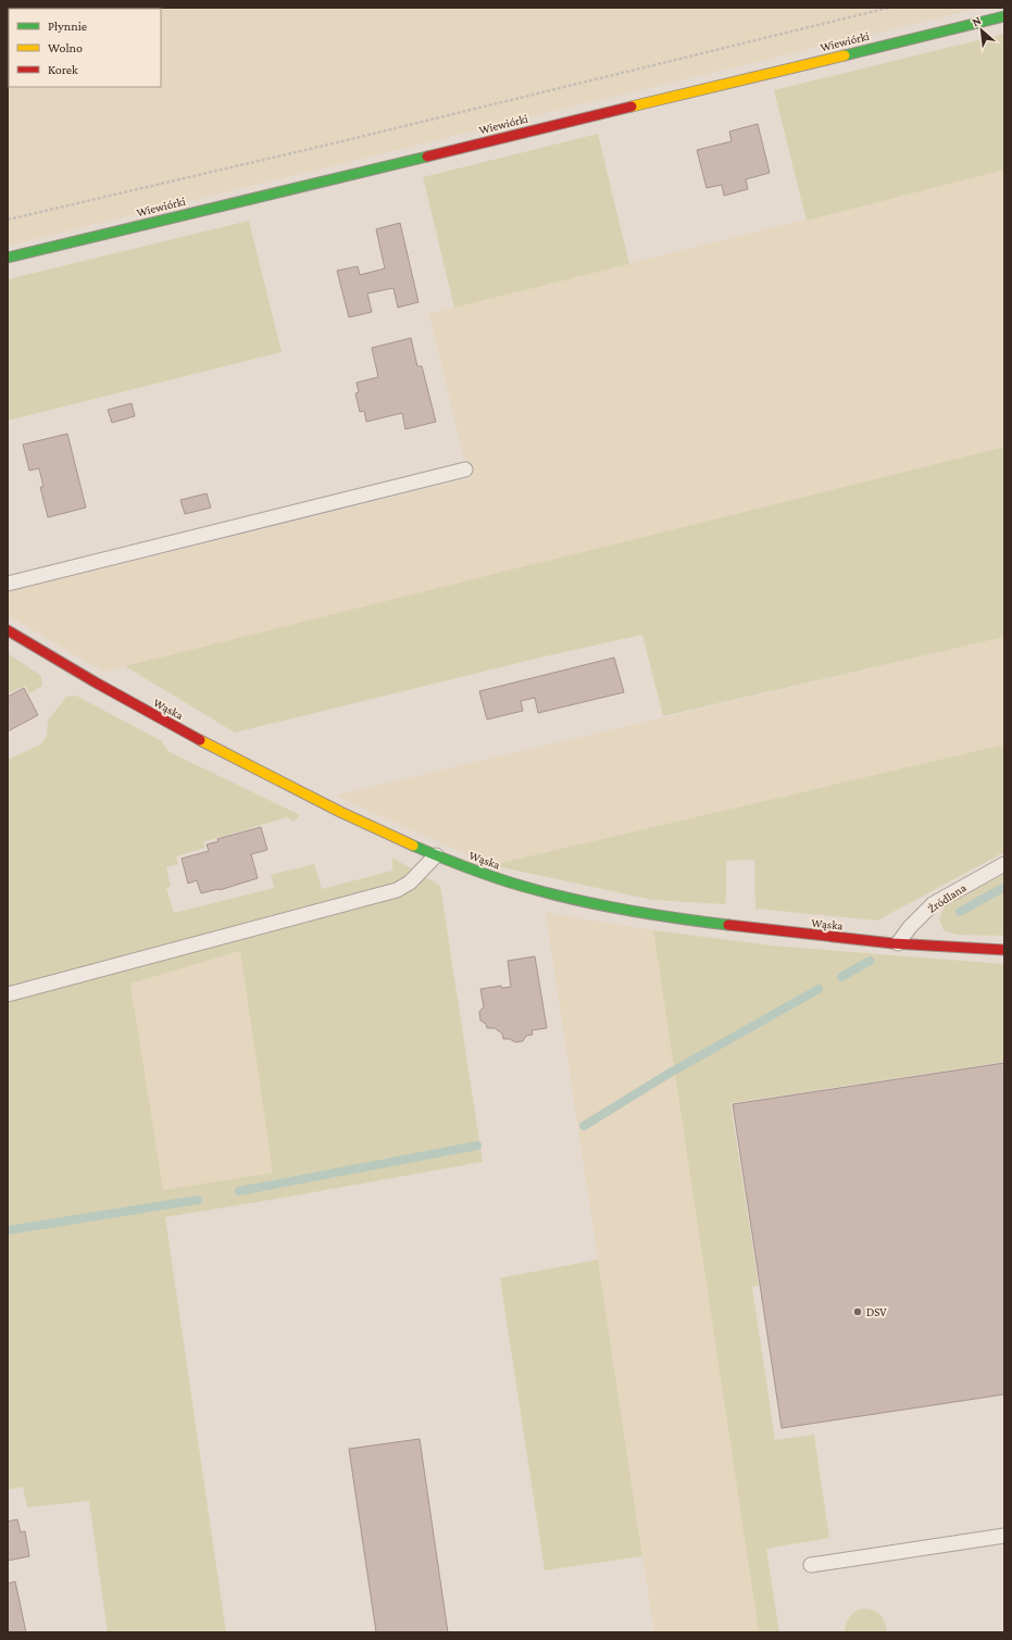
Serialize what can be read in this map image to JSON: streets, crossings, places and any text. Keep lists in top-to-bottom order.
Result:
{
  "streets": {
    "street": ["Wiewiórki", "Wąska"],
    "lane": ["Źródlana"]
  },
  "crossings": [
    ["Wąska", "Źródlana"]
  ],
  "places": ["DSV"],
  "legend": ["Płynnie", "Wolno", "Korek"],
  "north": "top left"
}
